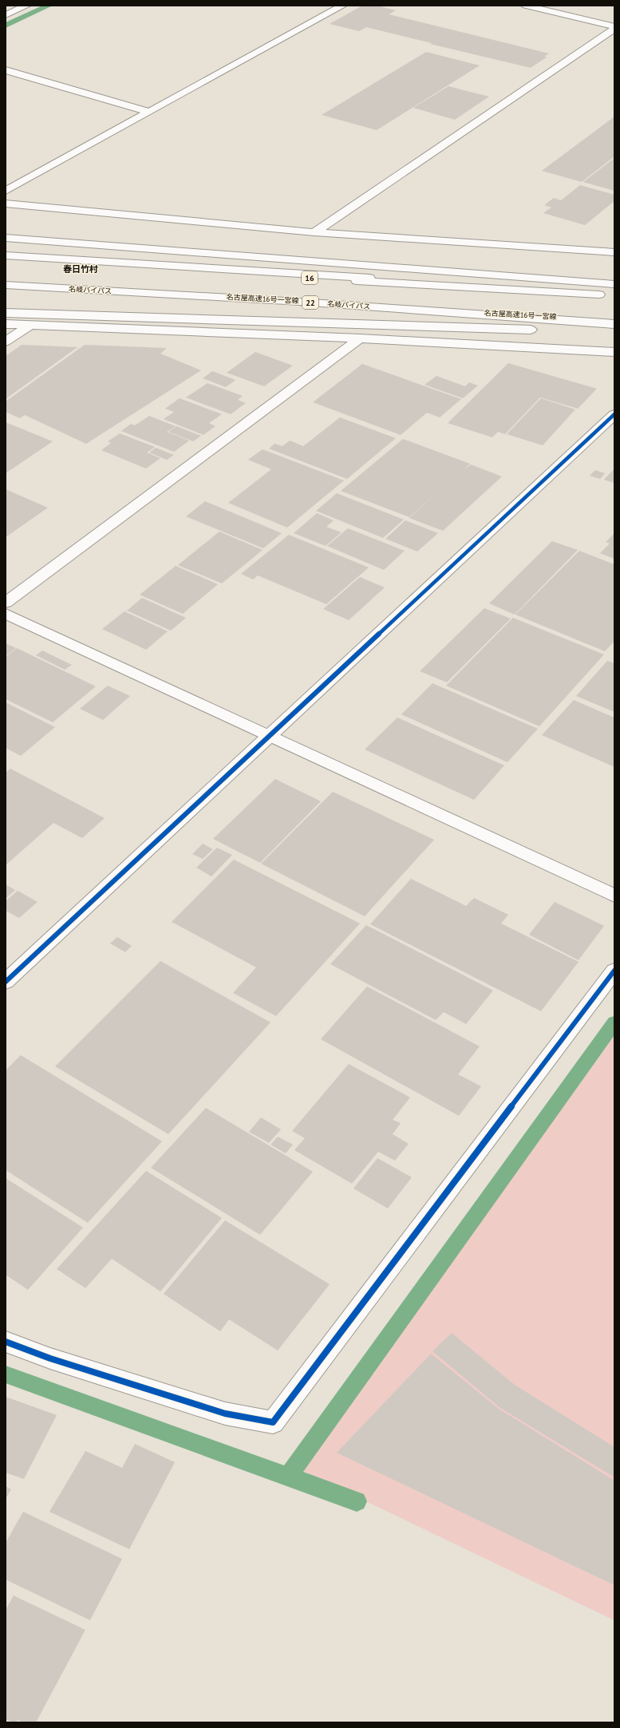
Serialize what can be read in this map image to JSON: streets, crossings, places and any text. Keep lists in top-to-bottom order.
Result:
{
  "streets": {
    "main road": [
      "16",
      "名岐バイパス",
      "名古屋高速16号一宮線",
      "22"
    ]
  },
  "crossings": [
    ["名岐バイパス", "名古屋高速16号一宮線"]
  ],
  "districts": ["春日竹村"]
}
